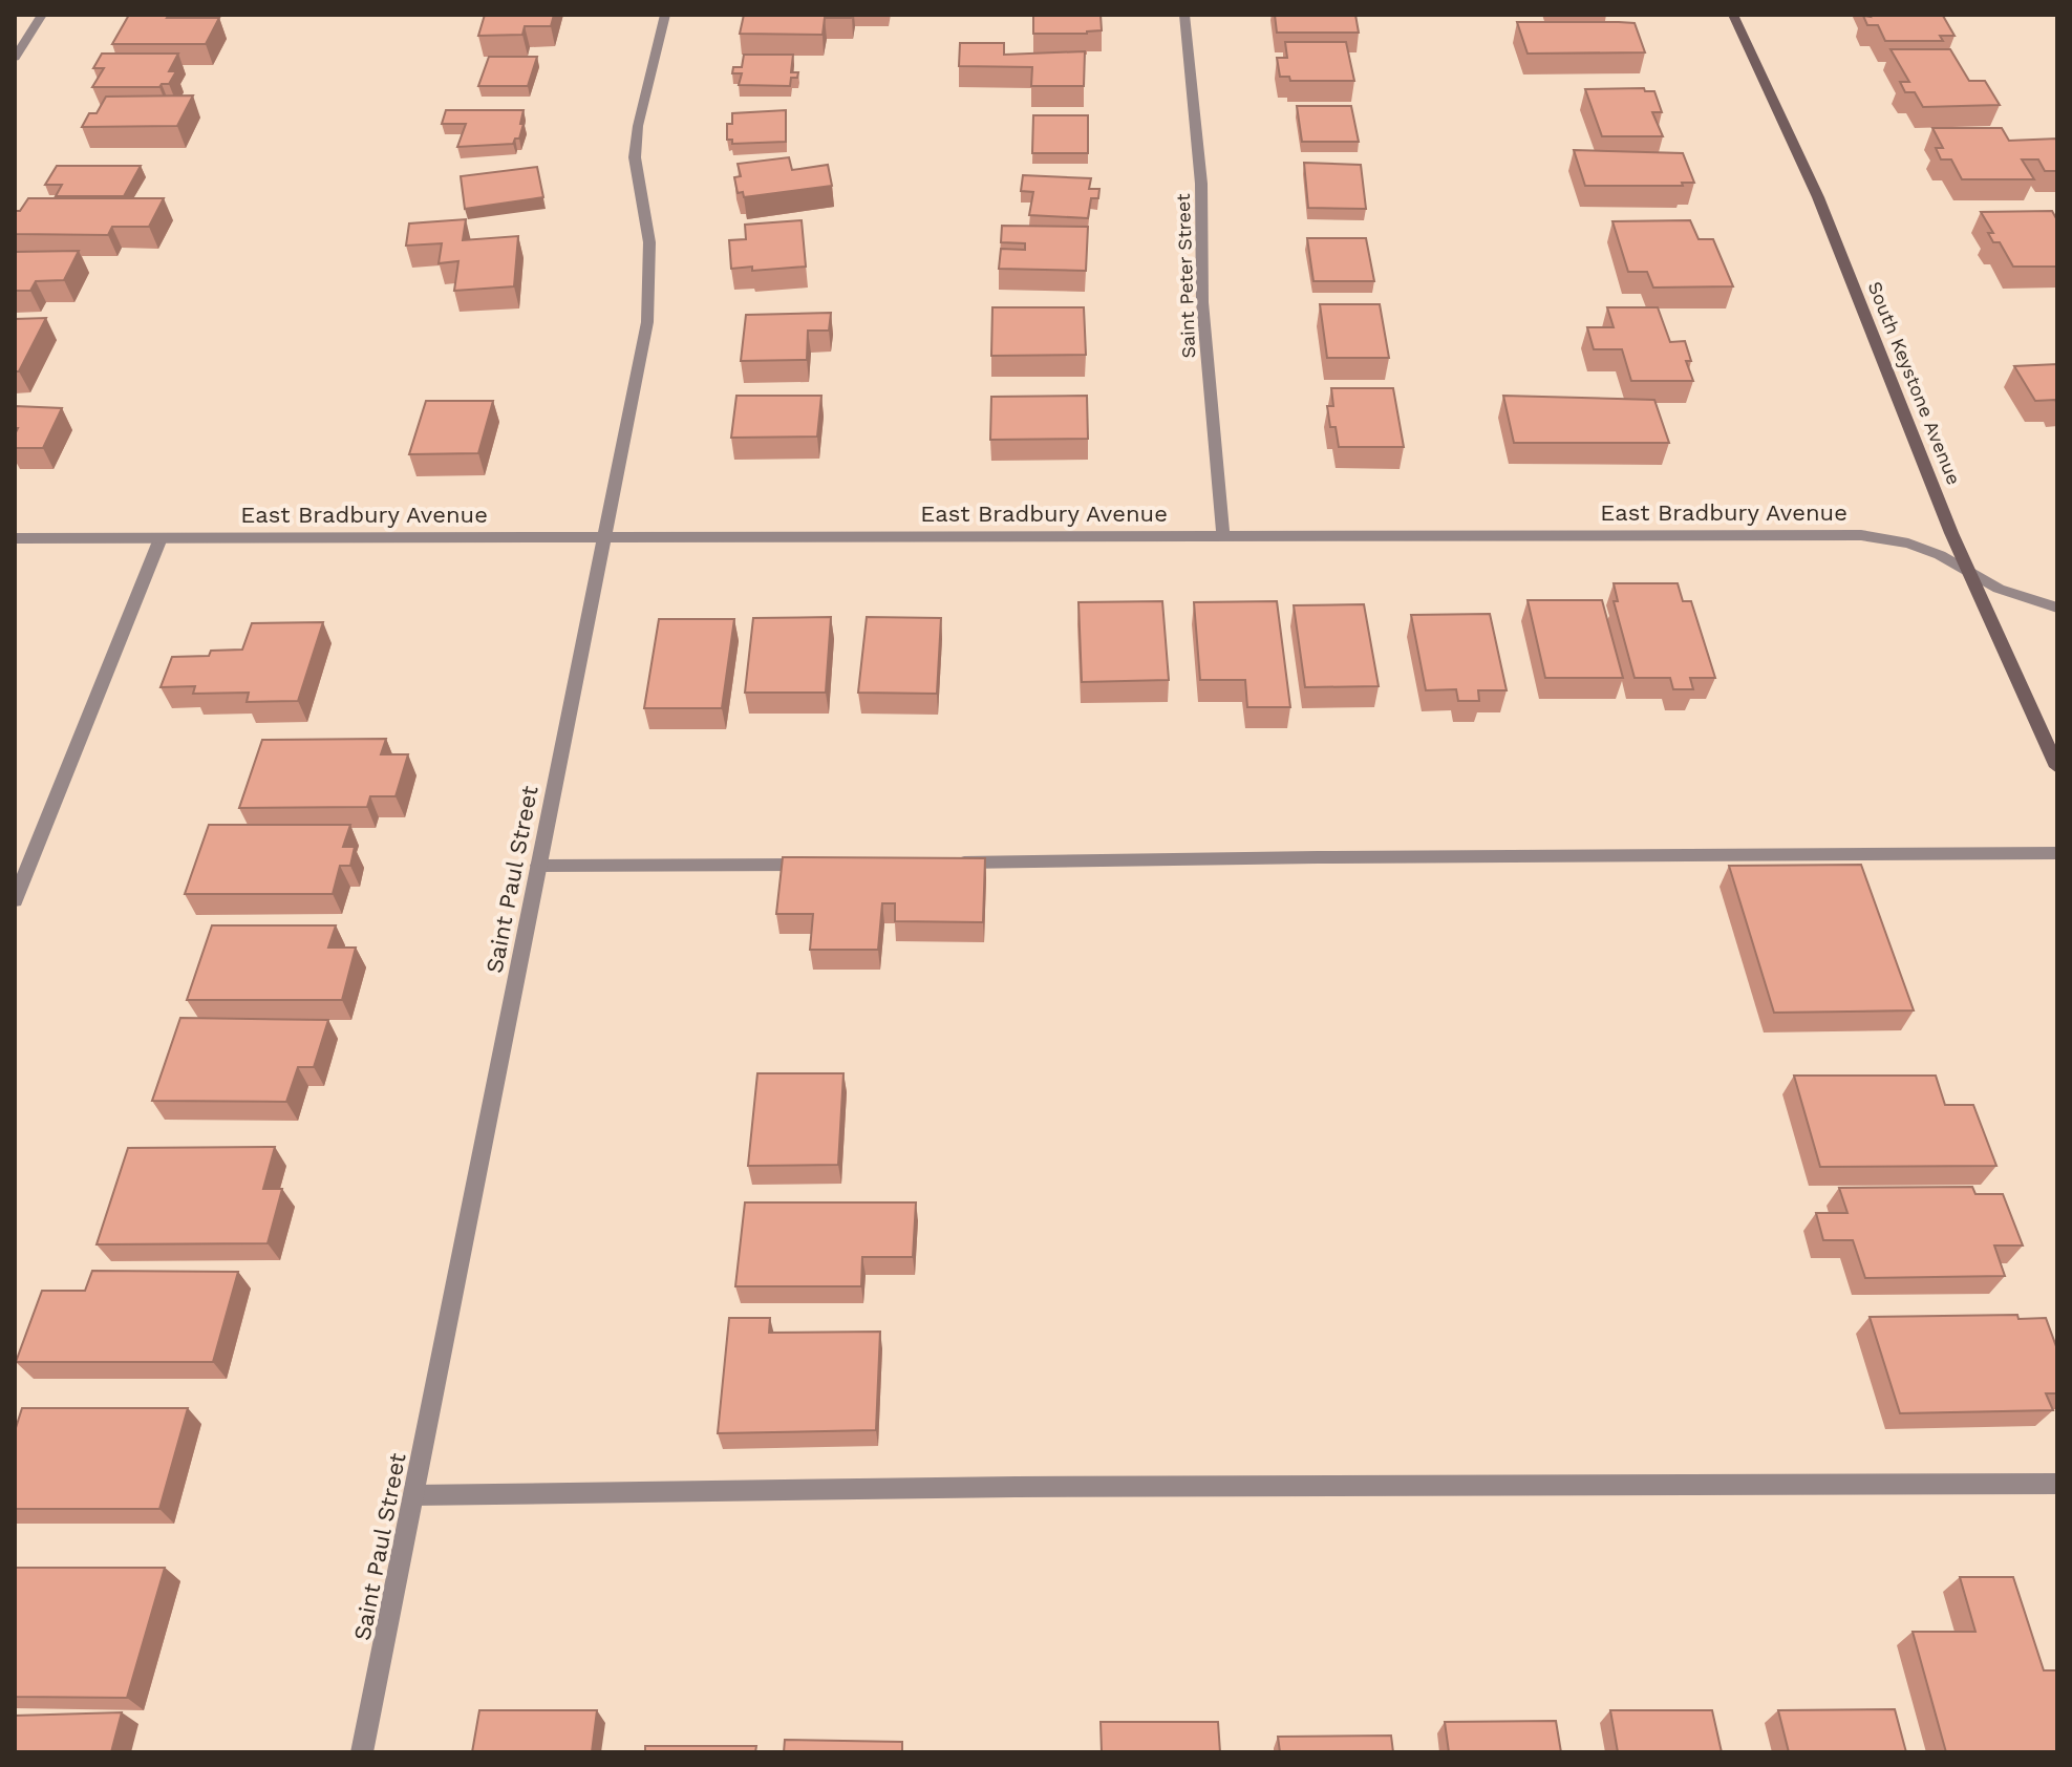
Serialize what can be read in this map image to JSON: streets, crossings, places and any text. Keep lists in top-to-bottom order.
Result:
{
  "streets": {
    "main road": ["South Keystone Avenue"],
    "street": ["Saint Peter Street", "East Bradbury Avenue", "Saint Paul Street"]
  },
  "crossings": [
    ["Saint Peter Street", "East Bradbury Avenue"],
    ["South Keystone Avenue", "East Bradbury Avenue"],
    ["East Bradbury Avenue", "Saint Paul Street"]
  ]
}
